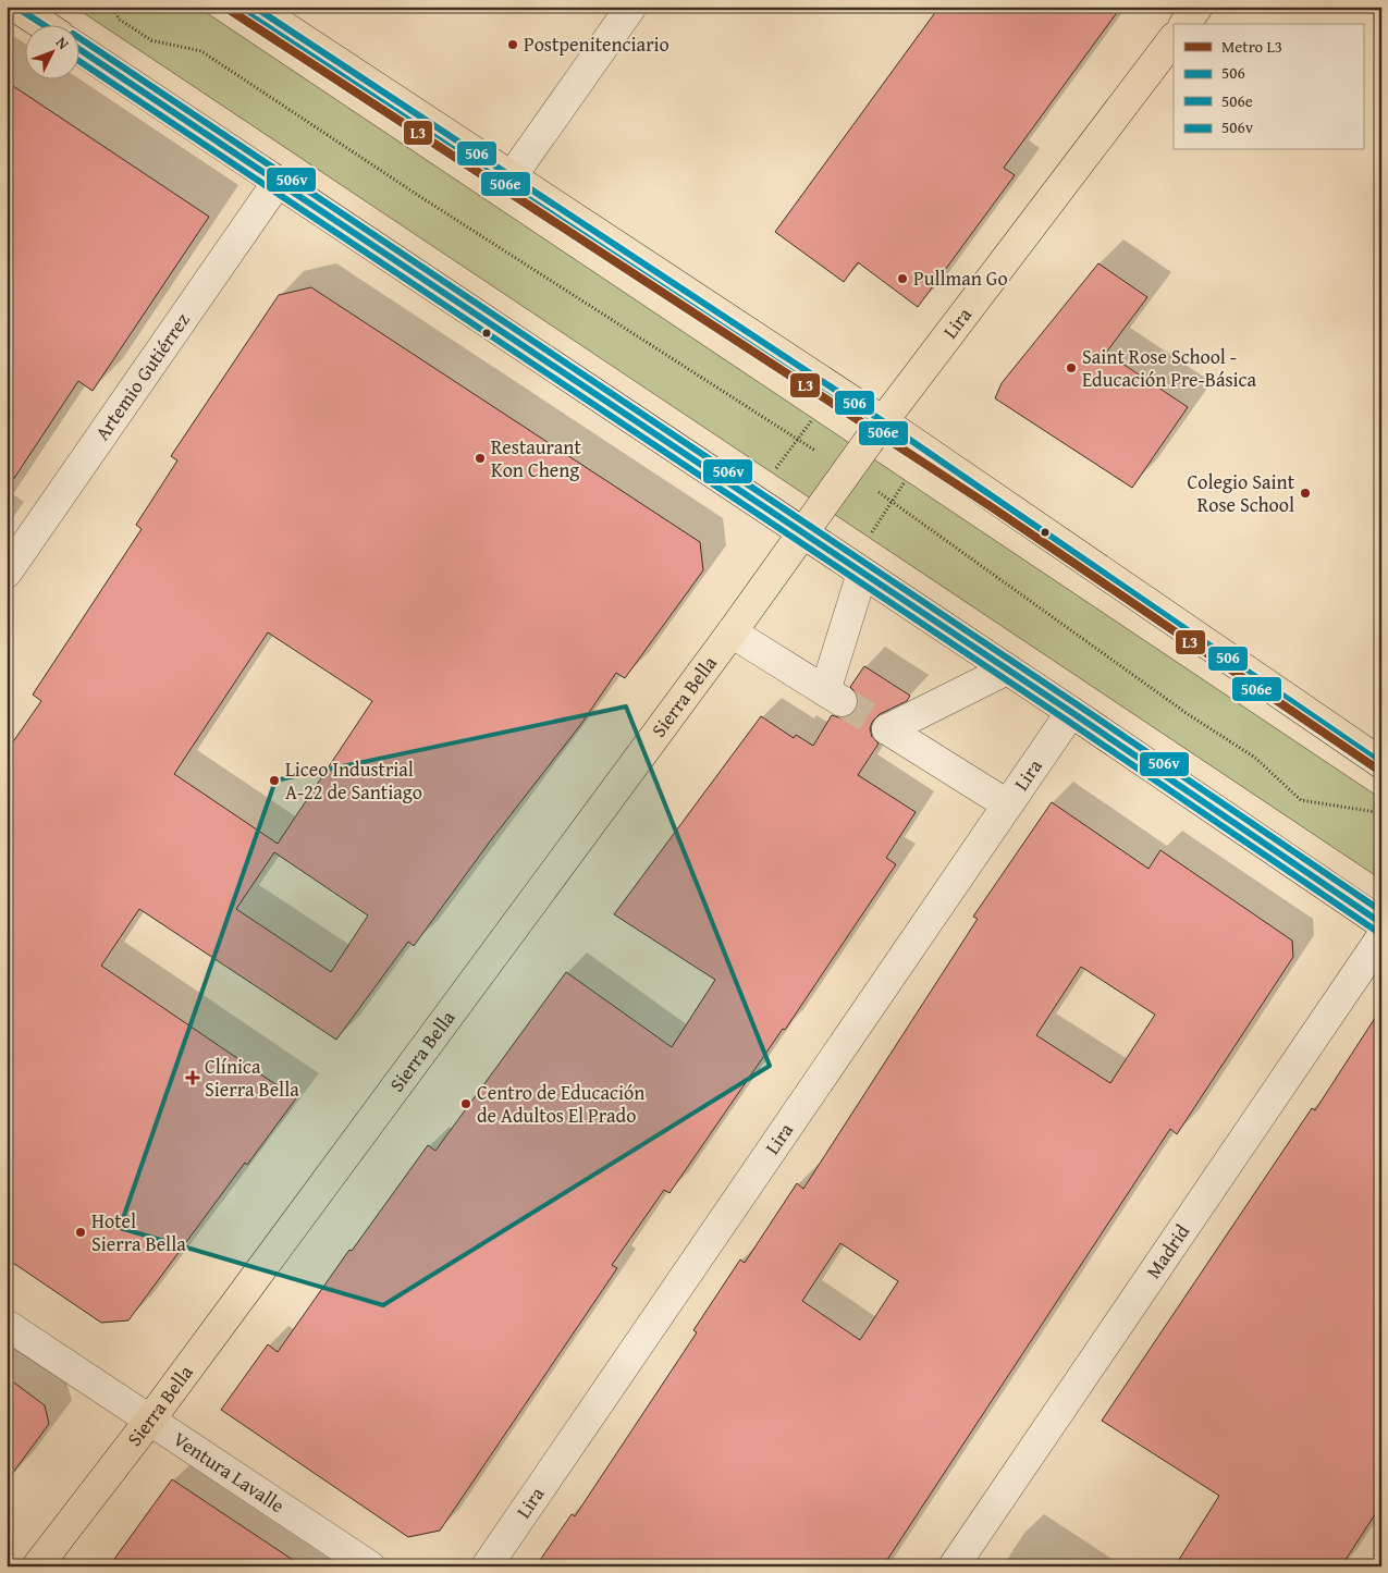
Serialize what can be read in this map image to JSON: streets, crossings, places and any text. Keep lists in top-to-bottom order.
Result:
{
  "streets": {
    "main road": ["Lira", "Sierra Bella"],
    "street": ["Artemio Gutiérrez", "Madrid", "Ventura Lavalle"]
  },
  "crossings": [
    ["Lira", "Sierra Bella"],
    ["Sierra Bella", "Ventura Lavalle"]
  ],
  "places": {
    "other": [
      "Postpenitenciario",
      "Pullman Go",
      "Saint Rose School - Educación Pre-Básica",
      "Restaurant Kon Cheng",
      "Colegio Saint Rose School",
      "Liceo Industrial A-22 de Santiago",
      "Centro de Educación de Adultos El Prado",
      "Hotel Sierra Bella"
    ],
    "health": ["Clínica Sierra Bella"]
  },
  "lines": [
    "metro line L3",
    "transit line 506",
    "transit line 506e",
    "transit line 506v"
  ],
  "legend": [
    "Metro L3",
    "506",
    "506e",
    "506v"
  ],
  "north": "top right"
}
